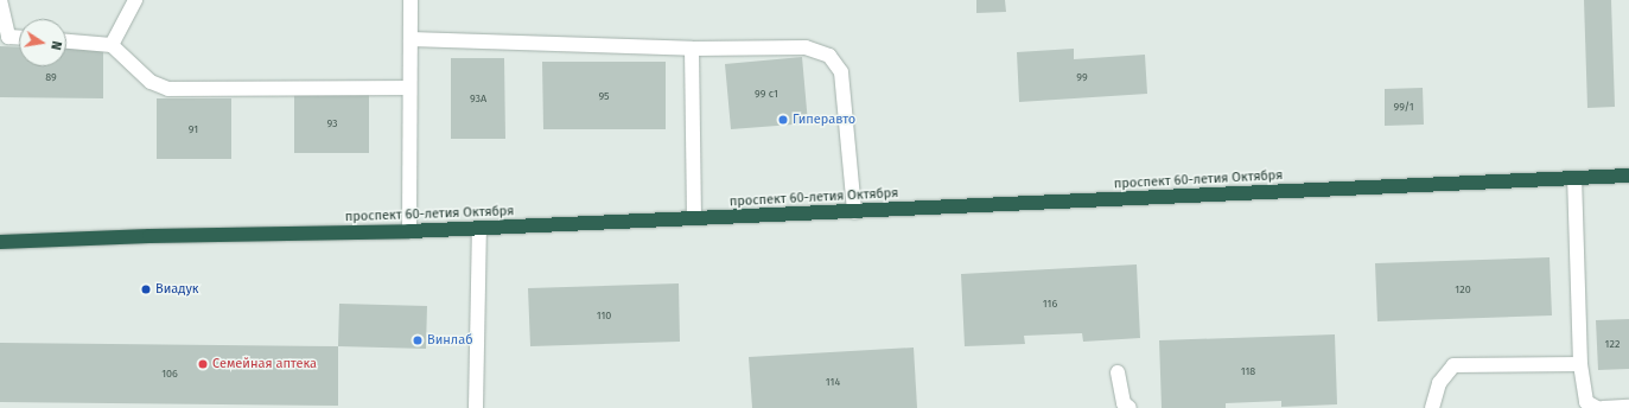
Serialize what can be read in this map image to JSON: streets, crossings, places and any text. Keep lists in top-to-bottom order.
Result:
{
  "streets": {
    "highway": ["проспект 60-летия Октября"]
  },
  "places": [
    "Гиперавто",
    "Виадук",
    "Винлаб",
    "Семейная аптека"
  ],
  "house_numbers": [
    "89",
    "99",
    "99 с1",
    "95",
    "93А",
    "99/1",
    "93",
    "91",
    "120",
    "116",
    "110",
    "122",
    "118",
    "106",
    "114"
  ],
  "north": "right"
}
